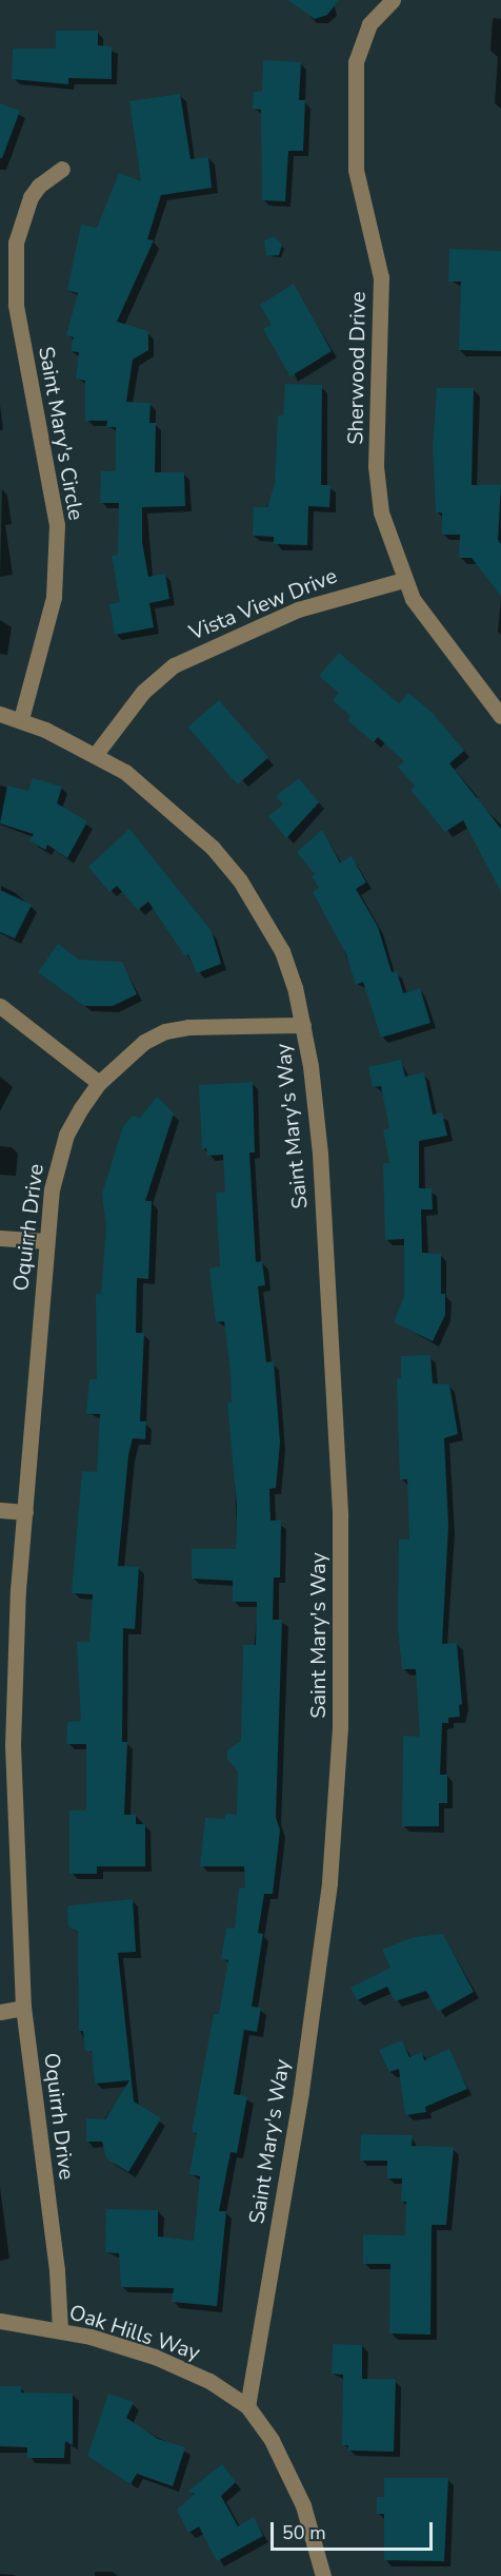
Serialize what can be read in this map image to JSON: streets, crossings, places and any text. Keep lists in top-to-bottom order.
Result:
{
  "streets": {
    "street": [
      "Sherwood Drive",
      "Saint Mary's Circle",
      "Vista View Drive",
      "Saint Mary's Way",
      "Oquirrh Drive",
      "Oak Hills Way"
    ]
  },
  "crossings": [
    ["Sherwood Drive", "Vista View Drive"],
    ["Vista View Drive", "Saint Mary's Way"],
    ["Saint Mary's Way", "Oquirrh Drive"],
    ["Saint Mary's Way", "Oak Hills Way"],
    ["Oquirrh Drive", "Oak Hills Way"]
  ],
  "scale_bar": "50 m"
}
